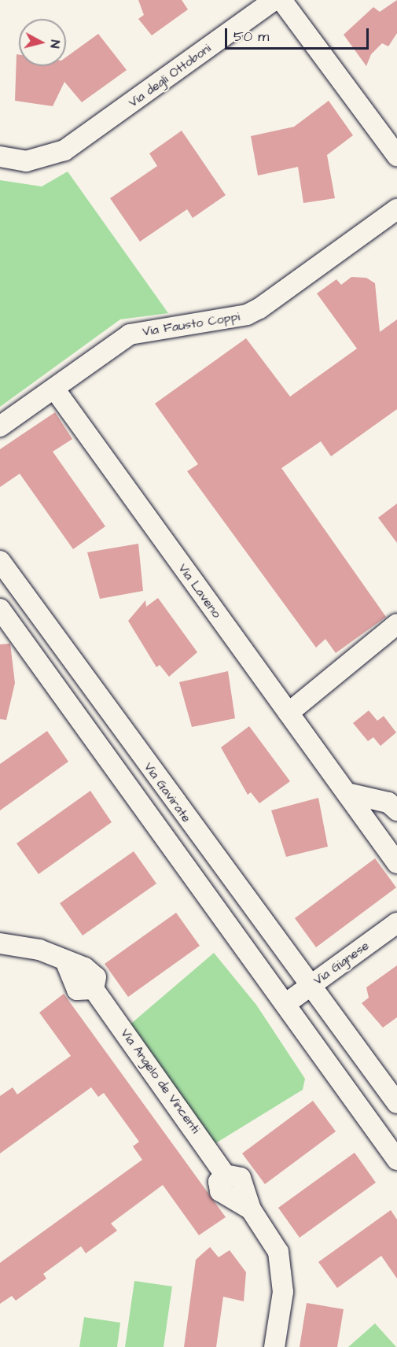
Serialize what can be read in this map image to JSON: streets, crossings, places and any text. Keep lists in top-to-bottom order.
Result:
{
  "streets": {
    "street": [
      "Via degli Ottoboni",
      "Via Fausto Coppi",
      "Via Laveno",
      "Via Gavirate",
      "Via Gignese",
      "Via Angelo de Vincenti"
    ]
  },
  "crossings": [
    ["Via Fausto Coppi", "Via Laveno"],
    ["Via Gavirate", "Via Gignese"]
  ],
  "scale_bar": "50 m",
  "north": "right"
}
